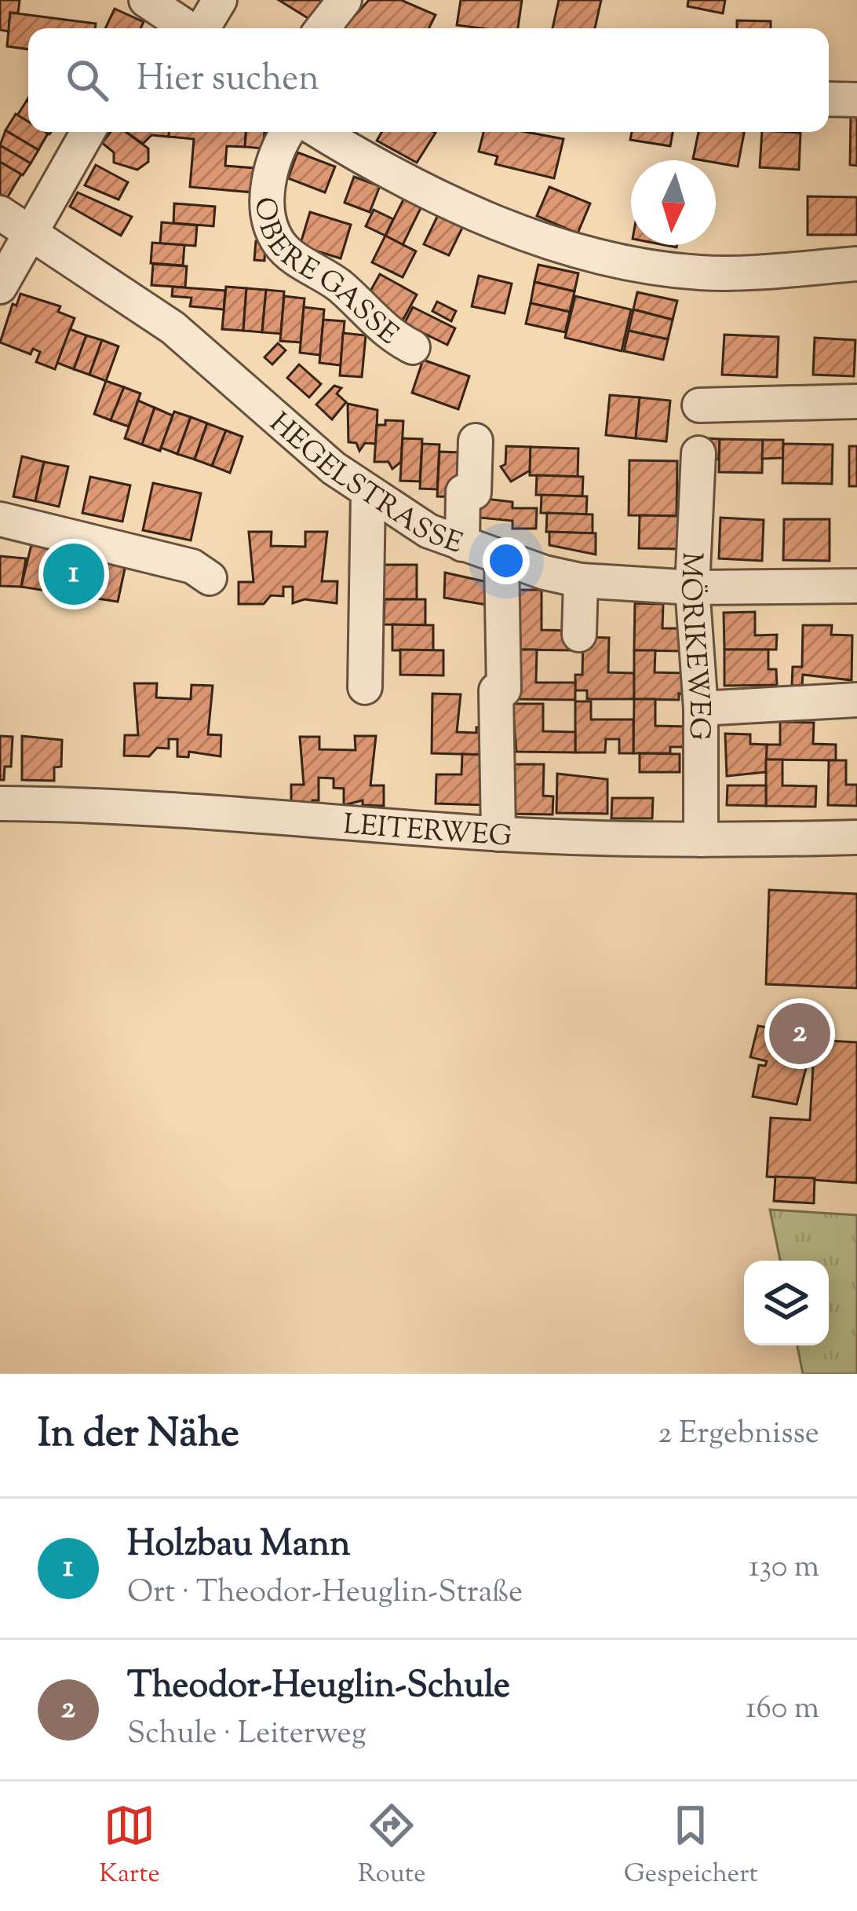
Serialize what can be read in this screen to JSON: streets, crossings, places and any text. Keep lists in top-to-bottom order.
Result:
{
  "streets": {
    "street": [
      "OBERE GASSE",
      "HEGELSTRASSE",
      "MÖRIKEWEG",
      "LEITERWEG"
    ]
  },
  "crossings": [
    ["HEGELSTRASSE", "MÖRIKEWEG"],
    ["MÖRIKEWEG", "LEITERWEG"]
  ],
  "north": "bottom",
  "page": {
    "search": "Hier suchen",
    "pins": ["1", "2"],
    "heading": ["In der Nähe", "2 Ergebnisse"],
    "list": [
      {
        "mark": "1",
        "name": "Holzbau Mann",
        "note": "Ort · Theodor-Heuglin-Straße",
        "value": "130 m"
      },
      {
        "mark": "2",
        "name": "Theodor-Heuglin-Schule",
        "note": "Schule · Leiterweg",
        "value": "160 m"
      }
    ],
    "nav": ["Karte", "Route", "Gespeichert"]
  }
}
